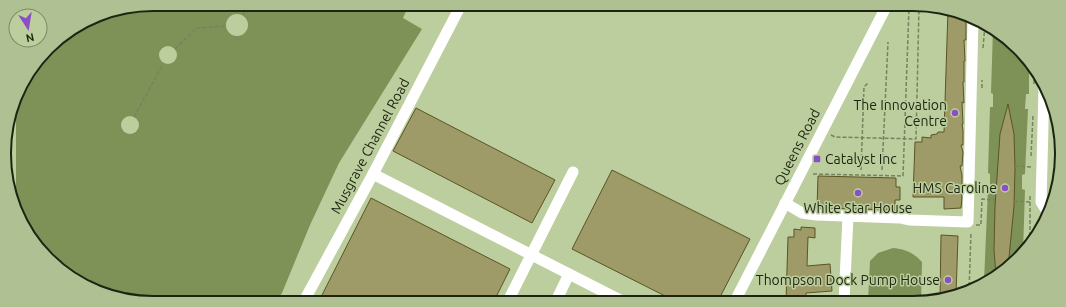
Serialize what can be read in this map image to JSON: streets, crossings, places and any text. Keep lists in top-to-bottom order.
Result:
{
  "streets": {
    "street": ["Musgrave Channel Road", "Queens Road"]
  },
  "places": {
    "other": [
      "The Innovation Centre",
      "HMS Caroline",
      "White Star House",
      "Thompson Dock Pump House"
    ],
    "transit": ["Catalyst Inc"]
  },
  "north": "bottom"
}
